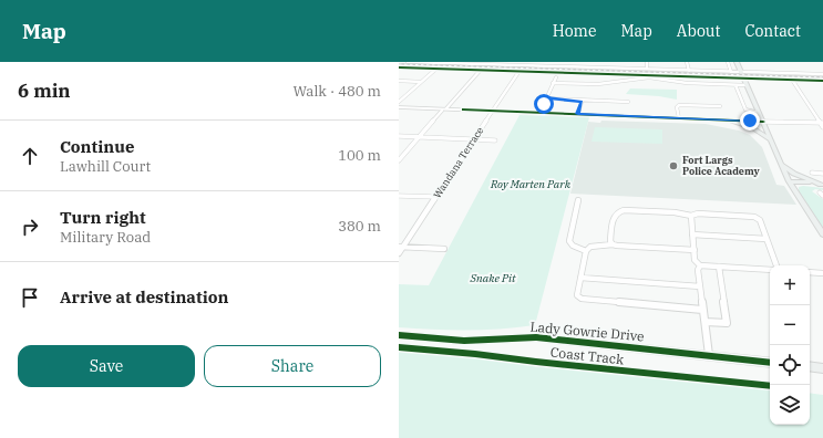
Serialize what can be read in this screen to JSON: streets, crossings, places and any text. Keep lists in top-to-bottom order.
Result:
{
  "streets": {
    "main road": ["Lady Gowrie Drive"],
    "street": ["Wandana Terrace"],
    "cycle path": ["Coast Track"]
  },
  "parks": ["Roy Marten Park", "Snake Pit"],
  "places": ["Fort Largs Police Academy"],
  "page": {
    "header": "Map",
    "nav": [
      "Home",
      "Map",
      "About",
      "Contact"
    ],
    "heading": ["6 min", "Walk · 480 m"],
    "list": [
      ["Continue", "Lawhill Court", "100 m"],
      ["Turn right", "Military Road", "380 m"],
      "Arrive at destination"
    ],
    "map_buttons": ["+", "−"],
    "buttons": ["Save", "Share"]
  }
}
